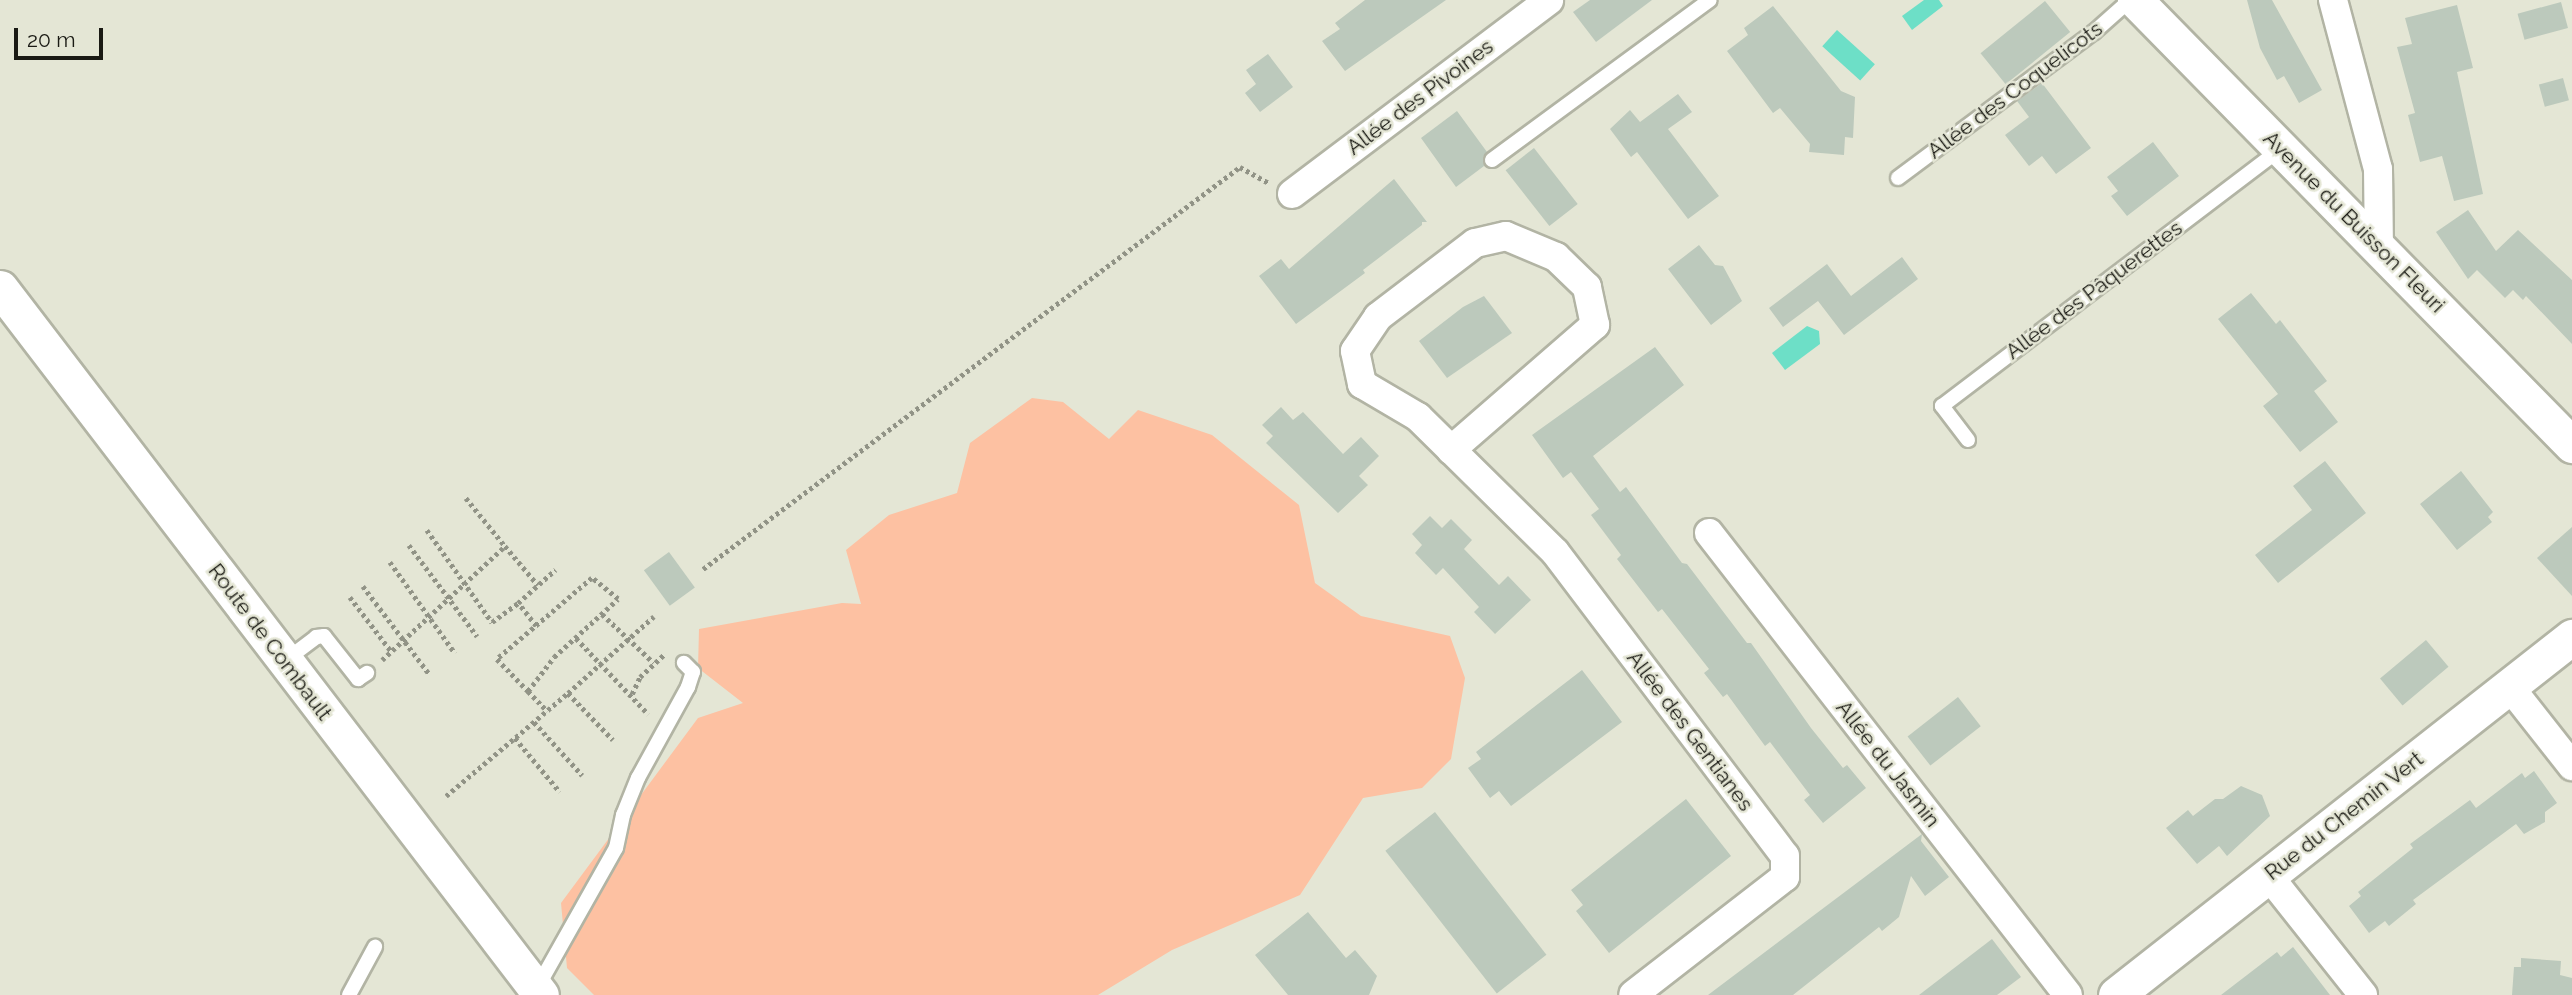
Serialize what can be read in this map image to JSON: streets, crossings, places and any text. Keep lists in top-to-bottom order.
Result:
{
  "streets": {
    "street": [
      "Allée des Pivoines",
      "Avenue du Buisson Fleuri",
      "Route de Combault",
      "Allée des Gentianes",
      "Allée du Jasmin",
      "Rue du Chemin Vert"
    ],
    "lane": ["Allée des Coquelicots", "Allée des Pâquerettes"]
  },
  "crossings": [
    ["Allée des Coquelicots", "Avenue du Buisson Fleuri"],
    ["Avenue du Buisson Fleuri", "Allée des Pâquerettes"]
  ],
  "scale_bar": "20 m"
}
